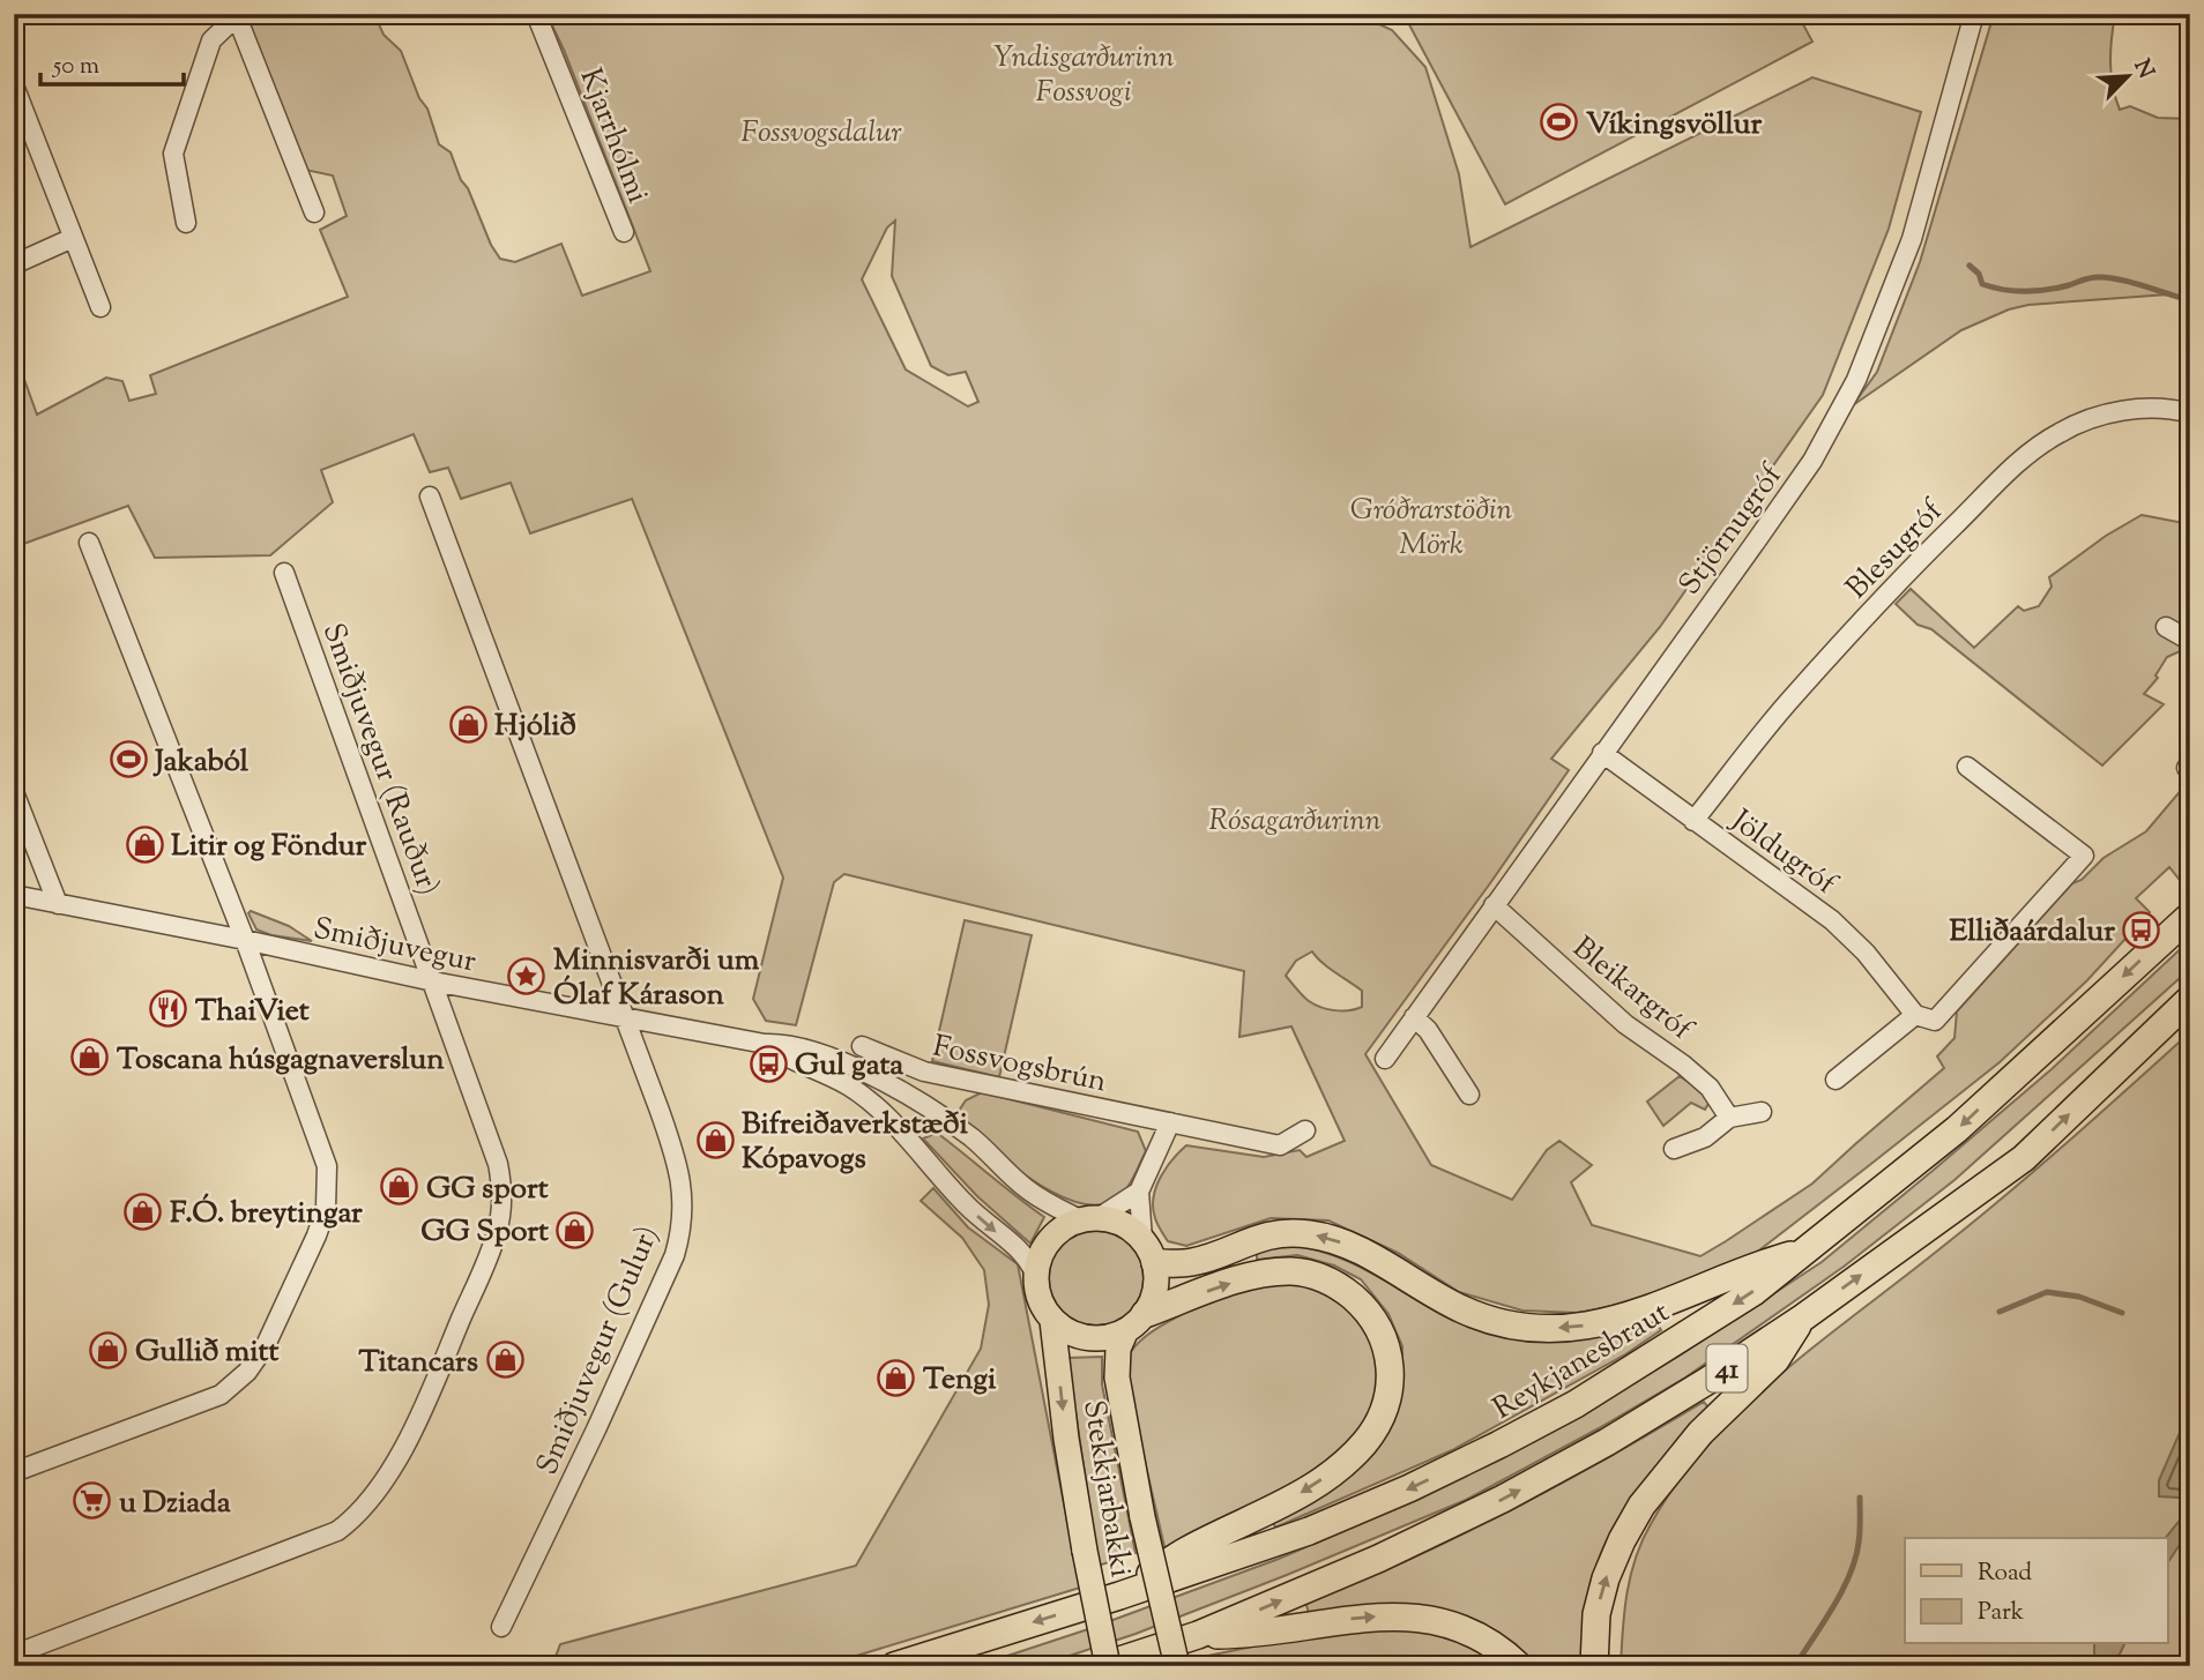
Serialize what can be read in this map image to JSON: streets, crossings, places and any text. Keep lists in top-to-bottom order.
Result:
{
  "streets": {
    "highway": ["Reykjanesbraut", "41"],
    "main road": ["Stekkjarbakki"],
    "street": [
      "Kjarrhólmi",
      "Stjörnugróf",
      "Blesugróf",
      "Smiðjuvegur (Rauður)",
      "Jöldugróf",
      "Smiðjuvegur",
      "Bleikargróf",
      "Fossvogsbrún",
      "Smiðjuvegur (Gulur)"
    ]
  },
  "crossings": [
    ["Stjörnugróf", "Jöldugróf"],
    ["Stjörnugróf", "Bleikargróf"],
    ["Blesugróf", "Jöldugróf"],
    ["Smiðjuvegur (Rauður)", "Smiðjuvegur"],
    ["Smiðjuvegur", "Smiðjuvegur (Gulur)"],
    ["Smiðjuvegur", "Stekkjarbakki"]
  ],
  "parks": [
    "Yndisgarðurinn Fossvogi",
    "Fossvogsdalur",
    "Gróðrarstöðin Mörk",
    "Rósagarðurinn"
  ],
  "places": {
    "sports": ["Víkingsvöllur", "Jakaból"],
    "shop": [
      "Hjólið",
      "Litir og Föndur",
      "Toscana húsgagnaverslun",
      "Bifreiðaverkstæði Kópavogs",
      "GG sport",
      "F.Ó. breytingar",
      "GG Sport",
      "Gullið mitt",
      "Titancars",
      "Tengi"
    ],
    "bus stop": ["Elliðaárdalur", "Gul gata"],
    "place": ["Minnisvarði um Ólaf Kárason"],
    "restaurant": ["ThaiViet"],
    "supermarket": ["u Dziada"]
  },
  "legend": ["Road", "Park"],
  "scale_bar": "50 m",
  "north": "top right"
}
